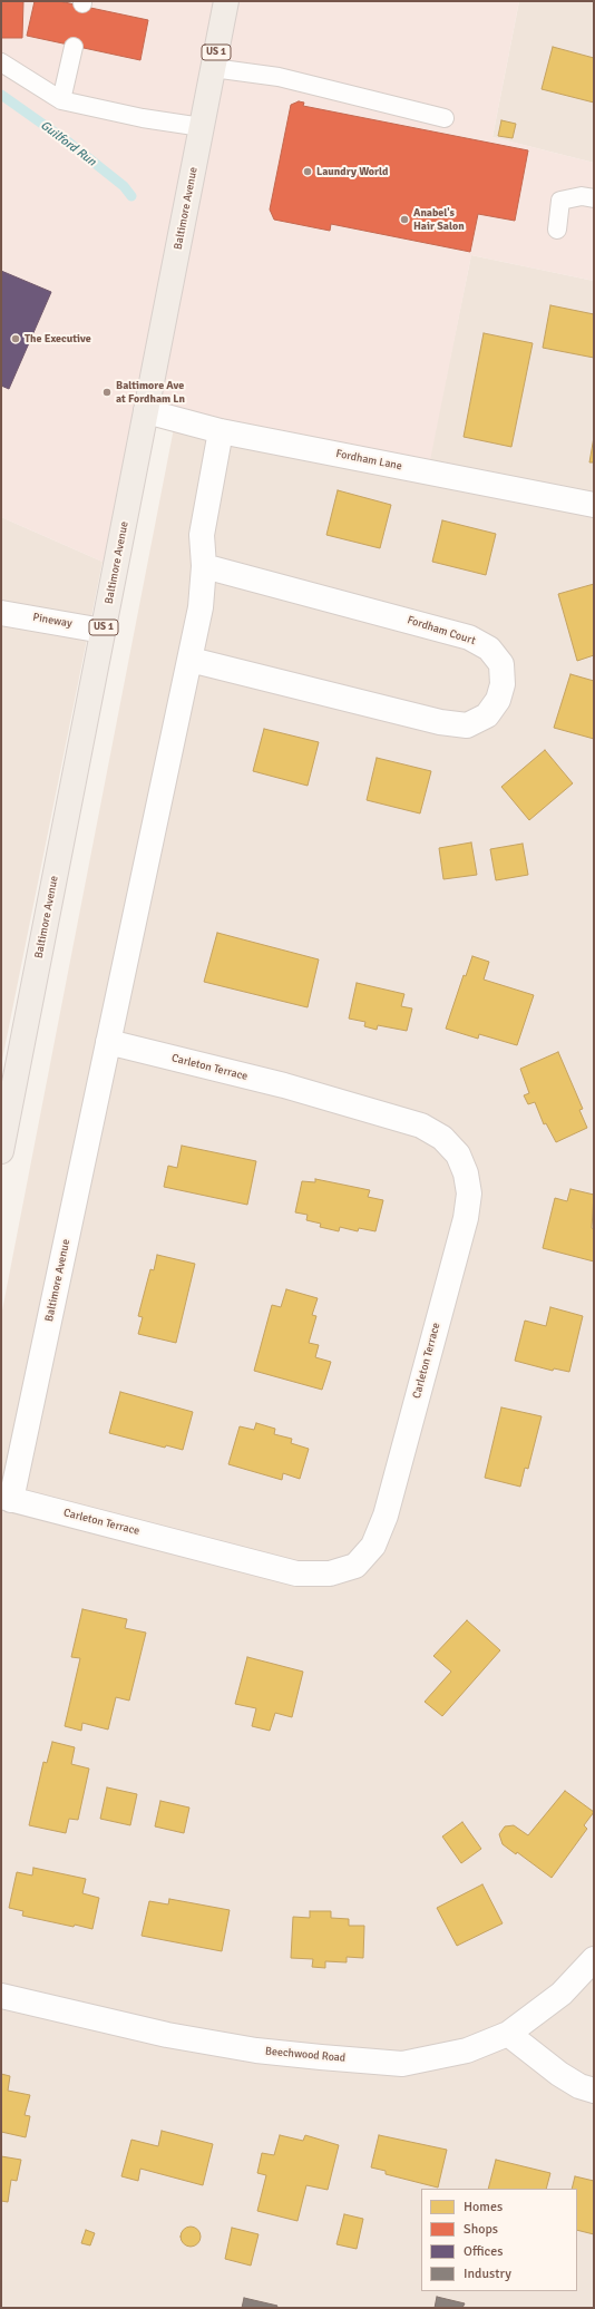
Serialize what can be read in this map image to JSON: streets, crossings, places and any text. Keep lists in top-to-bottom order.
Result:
{
  "streets": {
    "main road": ["US 1", "Baltimore Avenue"],
    "street": [
      "Fordham Lane",
      "Pineway",
      "Fordham Court",
      "Carleton Terrace",
      "Beechwood Road"
    ]
  },
  "crossings": [
    ["Baltimore Avenue", "Fordham Lane"],
    ["Baltimore Avenue", "Pineway"],
    ["Baltimore Avenue", "Fordham Court"],
    ["Baltimore Avenue", "Carleton Terrace"]
  ],
  "water": ["Guilford Run"],
  "places": [
    "Laundry World",
    "Anabel's Hair Salon",
    "The Executive",
    "Baltimore Ave at Fordham Ln"
  ],
  "legend": [
    "Homes",
    "Shops",
    "Offices",
    "Industry"
  ]
}
